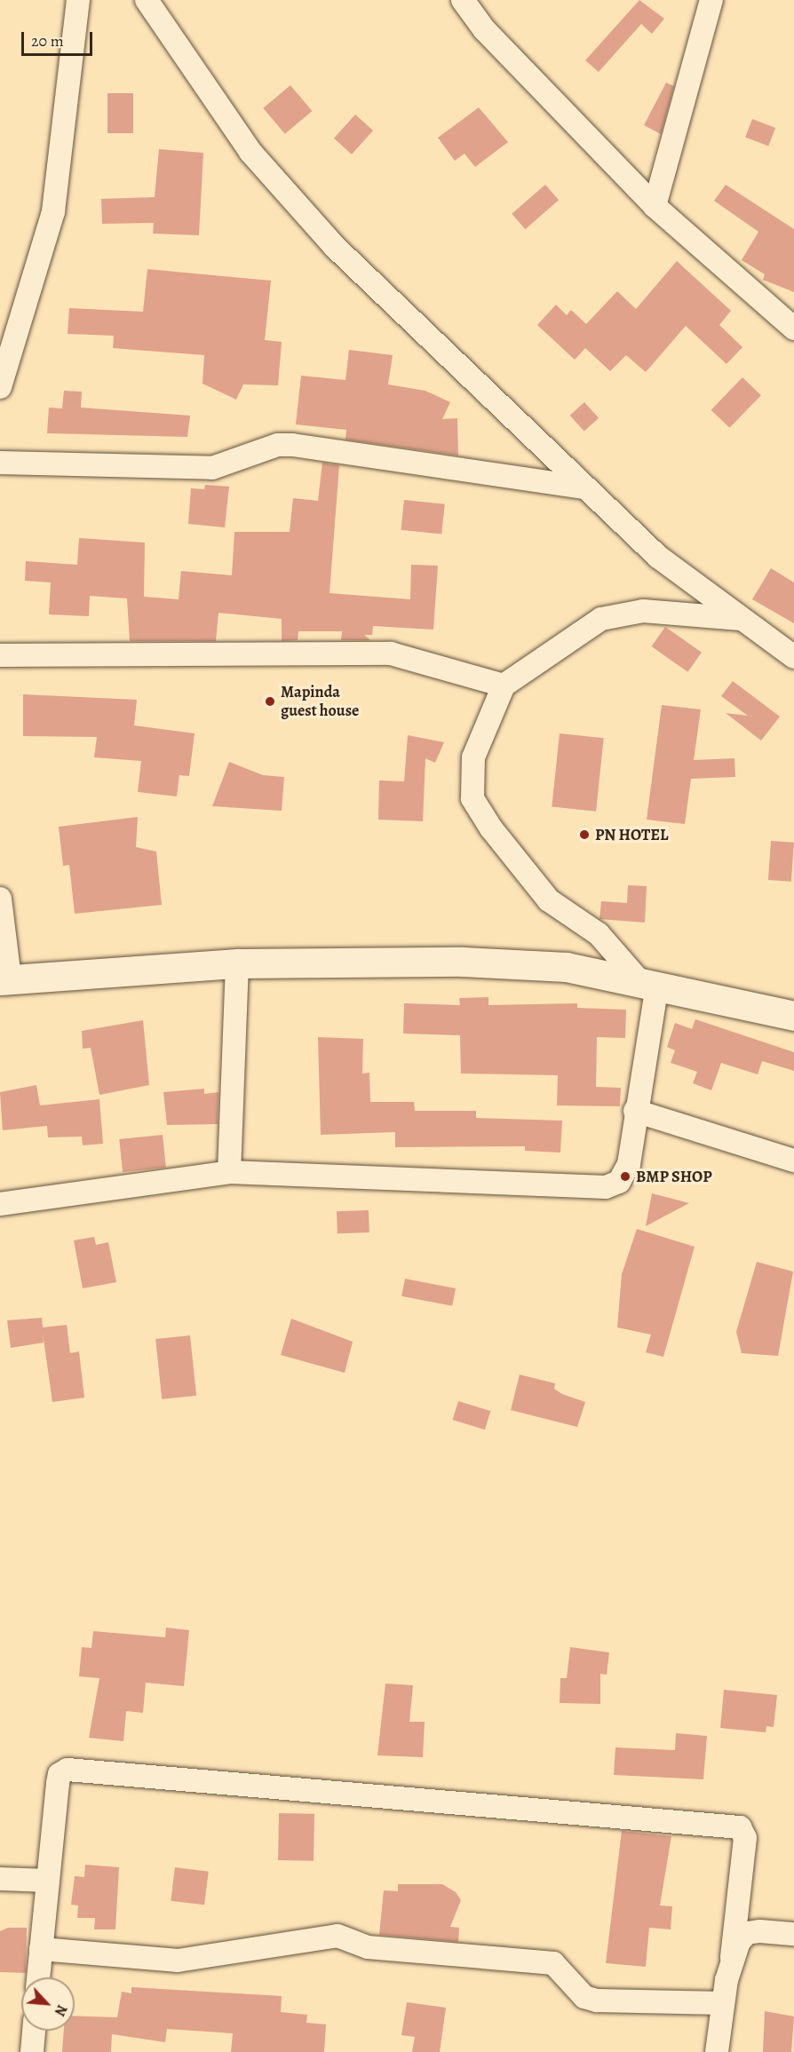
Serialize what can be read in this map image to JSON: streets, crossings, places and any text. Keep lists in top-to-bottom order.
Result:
{
  "places": ["Mapinda guest house", "PN HOTEL", "BMP SHOP"],
  "scale_bar": "20 m",
  "north": "bottom right"
}
